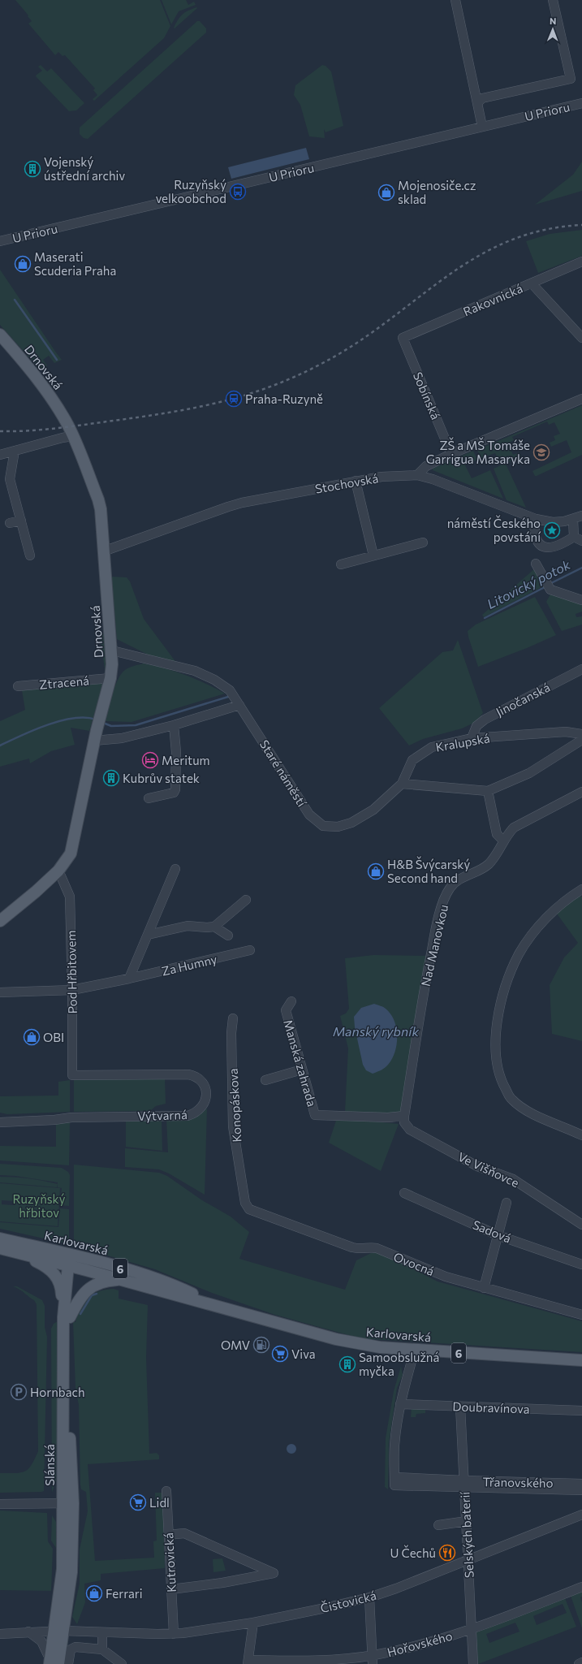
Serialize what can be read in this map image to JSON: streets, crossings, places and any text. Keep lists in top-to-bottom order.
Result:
{
  "streets": {
    "main road": [
      "Drnovská",
      "Karlovarská",
      "6",
      "Slánská"
    ],
    "street": [
      "U Prioru",
      "Rakovnická",
      "Sobínská",
      "Stochovská",
      "Ztracená",
      "Jinočanská",
      "Kralupská",
      "Staré náměstí",
      "Nad Manovkou",
      "Za Humny",
      "Pod Hřbitovem",
      "Manská zahrada",
      "Konopáskova",
      "Výtvarná",
      "Ve Višňovce",
      "Sadová",
      "Ovocná",
      "Doubravínova",
      "Třanovského",
      "Selských baterií",
      "Kutrovická",
      "Čistovická",
      "Hořovského"
    ]
  },
  "crossings": [
    ["Rakovnická", "Sobínská"],
    ["Drnovská", "Stochovská"],
    ["Drnovská", "Ztracená"],
    ["Drnovská", "Staré náměstí"],
    ["Drnovská", "Pod Hřbitovem"],
    ["Jinočanská", "Kralupská"],
    ["Kralupská", "Staré náměstí"],
    ["Nad Manovkou", "Manská zahrada"],
    ["Nad Manovkou", "Ve Višňovce"],
    ["Za Humny", "Pod Hřbitovem"],
    ["Pod Hřbitovem", "Výtvarná"],
    ["Manská zahrada", "Ve Višňovce"],
    ["Konopáskova", "Ovocná"],
    ["Karlovarská", "Slánská"],
    ["Doubravínova", "Třanovského"],
    ["Doubravínova", "Selských baterií"],
    ["Slánská", "Čistovická"],
    ["Třanovského", "Selských baterií"],
    ["Selských baterií", "Čistovická"],
    ["Selských baterií", "Hořovského"],
    ["Kutrovická", "Čistovická"]
  ],
  "water": ["Litovický potok", "Manský rybník"],
  "parks": ["Ruzyňský hřbitov"],
  "places": {
    "building": ["Vojenský ústřední archiv", "Kubrův statek", "Samoobslužná myčka"],
    "bus stop": ["Ruzyňský velkoobchod"],
    "shop": [
      "Mojenosiče.cz sklad",
      "Maserati Scuderia Praha",
      "H&B Švýcarský Second hand",
      "OBI",
      "Ferrari"
    ],
    "station": ["Praha-Ruzyně"],
    "school or university": ["ZŠ a MŠ Tomáše Garrigua Masaryka"],
    "place": ["náměstí Českého povstání"],
    "hotel": ["Meritum"],
    "fuel station": ["OMV"],
    "supermarket": ["Viva", "Lidl"],
    "parking": ["Hornbach"],
    "restaurant": ["U Čechů"]
  },
  "north": "top"
}
